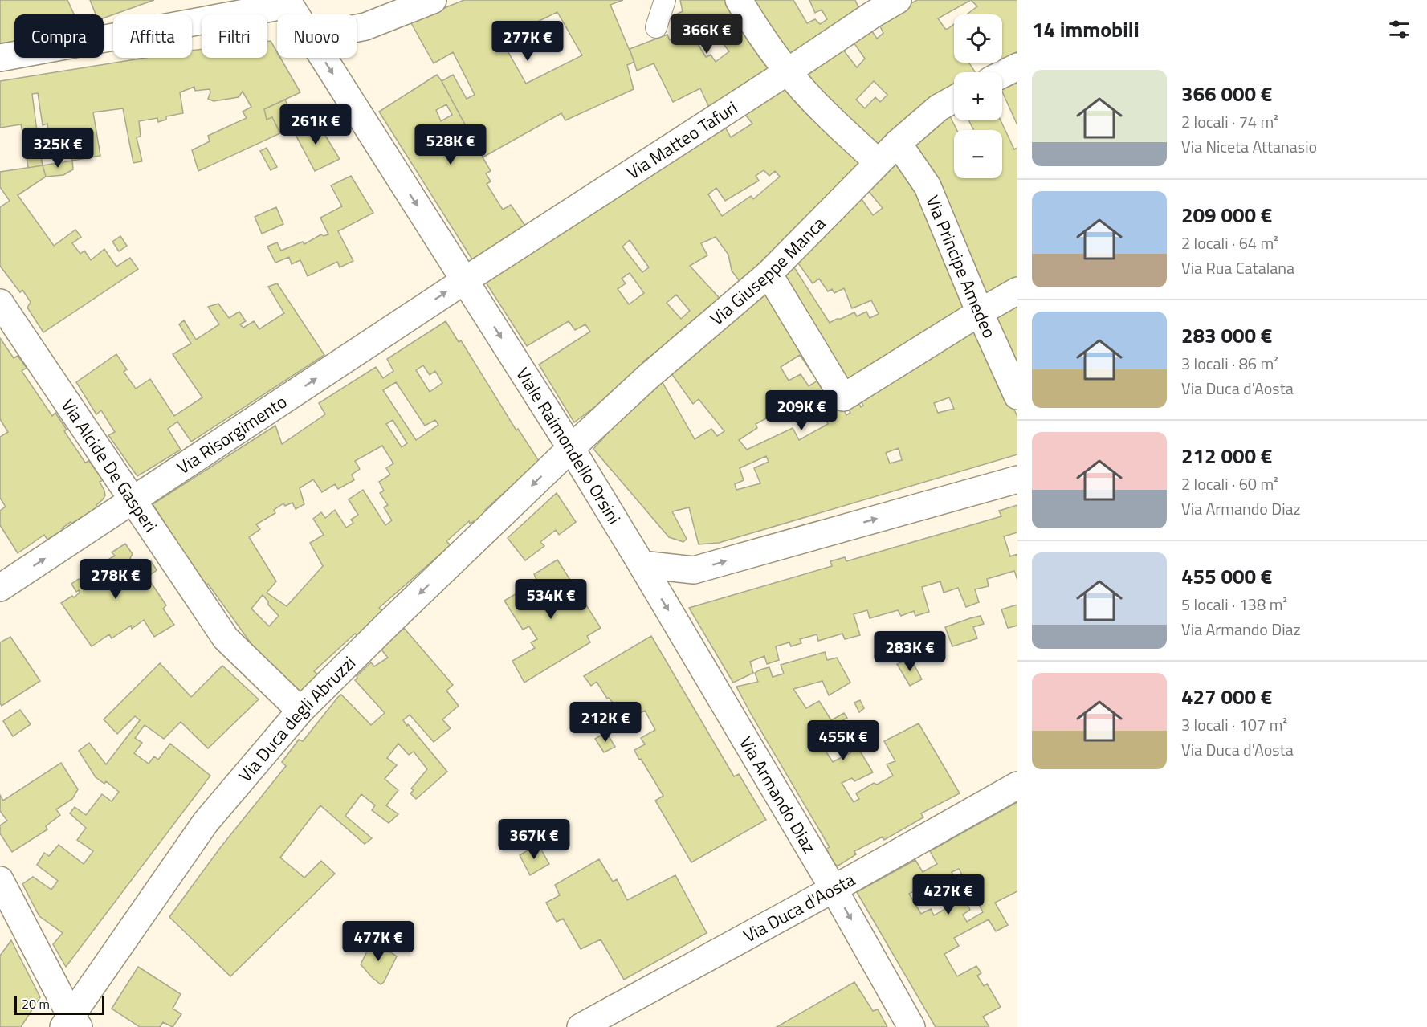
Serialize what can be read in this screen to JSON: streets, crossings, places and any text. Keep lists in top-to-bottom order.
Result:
{
  "streets": {
    "street": [
      "Via Matteo Tafuri",
      "Via Principe Amedeo",
      "Via Giuseppe Manca",
      "Via Risorgimento",
      "Viale Raimondello Orsini",
      "Via Alcide De Gasperi",
      "Via Duca degli Abruzzi",
      "Via Armando Diaz",
      "Via Duca d'Aosta"
    ]
  },
  "crossings": [
    ["Via Matteo Tafuri", "Via Risorgimento"],
    ["Via Matteo Tafuri", "Viale Raimondello Orsini"],
    ["Via Principe Amedeo", "Via Giuseppe Manca"],
    ["Via Giuseppe Manca", "Viale Raimondello Orsini"],
    ["Via Giuseppe Manca", "Via Duca degli Abruzzi"],
    ["Via Risorgimento", "Viale Raimondello Orsini"],
    ["Via Risorgimento", "Via Alcide De Gasperi"],
    ["Viale Raimondello Orsini", "Via Duca degli Abruzzi"],
    ["Viale Raimondello Orsini", "Via Armando Diaz"],
    ["Via Alcide De Gasperi", "Via Duca degli Abruzzi"],
    ["Via Armando Diaz", "Via Duca d'Aosta"]
  ],
  "one_way": [
    "Via Risorgimento",
    "Viale Raimondello Orsini",
    "Via Duca degli Abruzzi",
    "Via Armando Diaz"
  ],
  "scale_bar": "20 m",
  "page": {
    "heading": "14 immobili",
    "price": [
      "366K €",
      "277K €",
      "261K €",
      "528K €",
      "325K €",
      "209K €",
      "278K €",
      "534K €",
      "283K €",
      "212K €",
      "455K €",
      "367K €",
      "427K €",
      "477K €"
    ],
    "map_buttons": ["+", "−"],
    "chip": [
      "Compra",
      "Affitta",
      "Filtri",
      "Nuovo"
    ],
    "list": [
      {
        "name": "366 000 €",
        "note": "2 locali · 74 m² · Via Niceta Attanasio"
      },
      {
        "name": "209 000 €",
        "note": "2 locali · 64 m² · Via Rua Catalana"
      },
      {
        "name": "283 000 €",
        "note": "3 locali · 86 m² · Via Duca d'Aosta"
      },
      {
        "name": "212 000 €",
        "note": "2 locali · 60 m² · Via Armando Diaz"
      },
      {
        "name": "455 000 €",
        "note": "5 locali · 138 m² · Via Armando Diaz"
      },
      {
        "name": "427 000 €",
        "note": "3 locali · 107 m² · Via Duca d'Aosta"
      }
    ],
    "scale": "20 m"
  }
}
